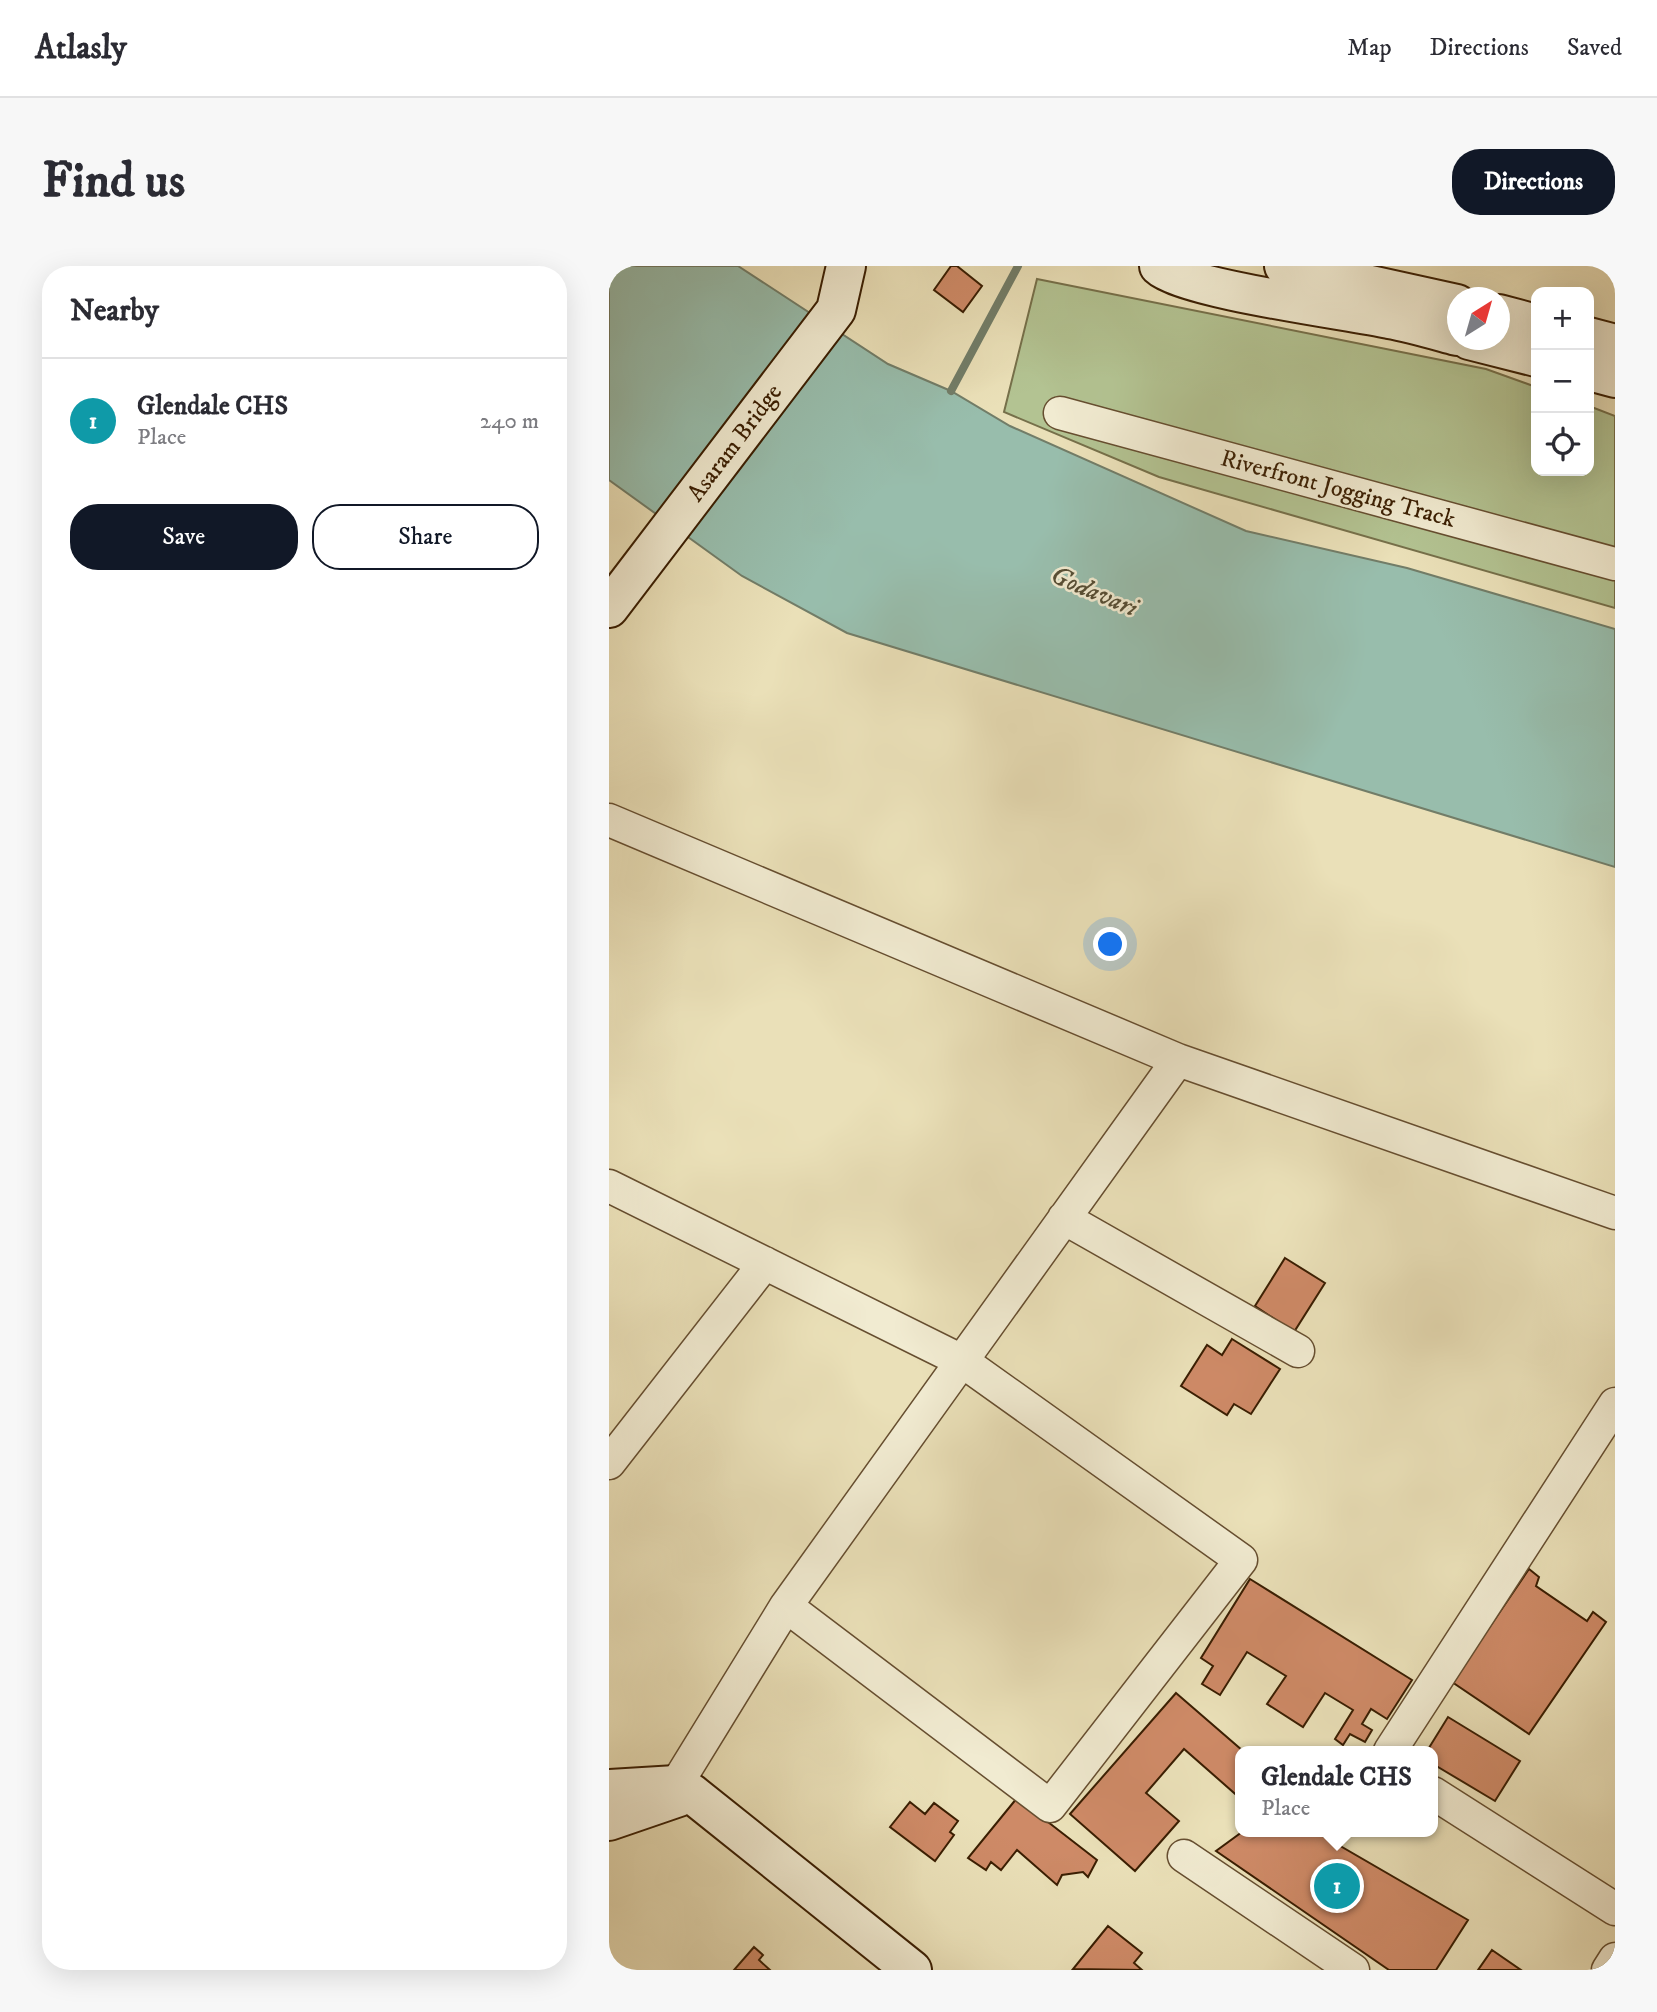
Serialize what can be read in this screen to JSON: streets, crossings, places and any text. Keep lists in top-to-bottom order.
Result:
{
  "streets": {
    "street": ["Asaram Bridge", "Riverfront Jogging Track"]
  },
  "water": ["Godavari"],
  "north": "top right",
  "page": {
    "header": "Atlasly",
    "nav": ["Map", "Directions", "Saved"],
    "buttons": [
      "Directions",
      ["Save", "Share"]
    ],
    "title": "Find us",
    "heading": "Nearby",
    "map_buttons": ["+", "−"],
    "list": [
      {
        "mark": "1",
        "name": "Glendale CHS",
        "note": "Place",
        "value": "240 m"
      }
    ],
    "popup": ["Glendale CHS", "Place"],
    "pins": "1"
  }
}
